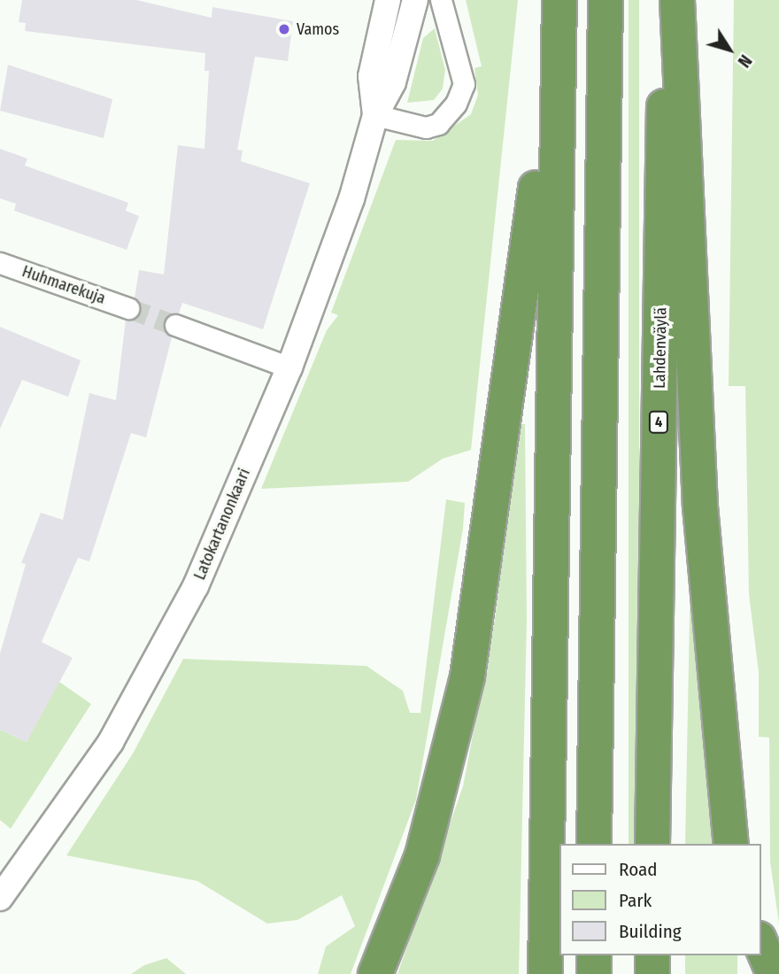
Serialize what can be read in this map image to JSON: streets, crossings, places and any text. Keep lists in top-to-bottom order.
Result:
{
  "streets": {
    "highway": ["Lahdenväylä", "4"],
    "street": ["Huhmarekuja", "Latokartanonkaari"]
  },
  "places": ["Vamos"],
  "legend": ["Road", "Park", "Building"],
  "north": "bottom right"
}
